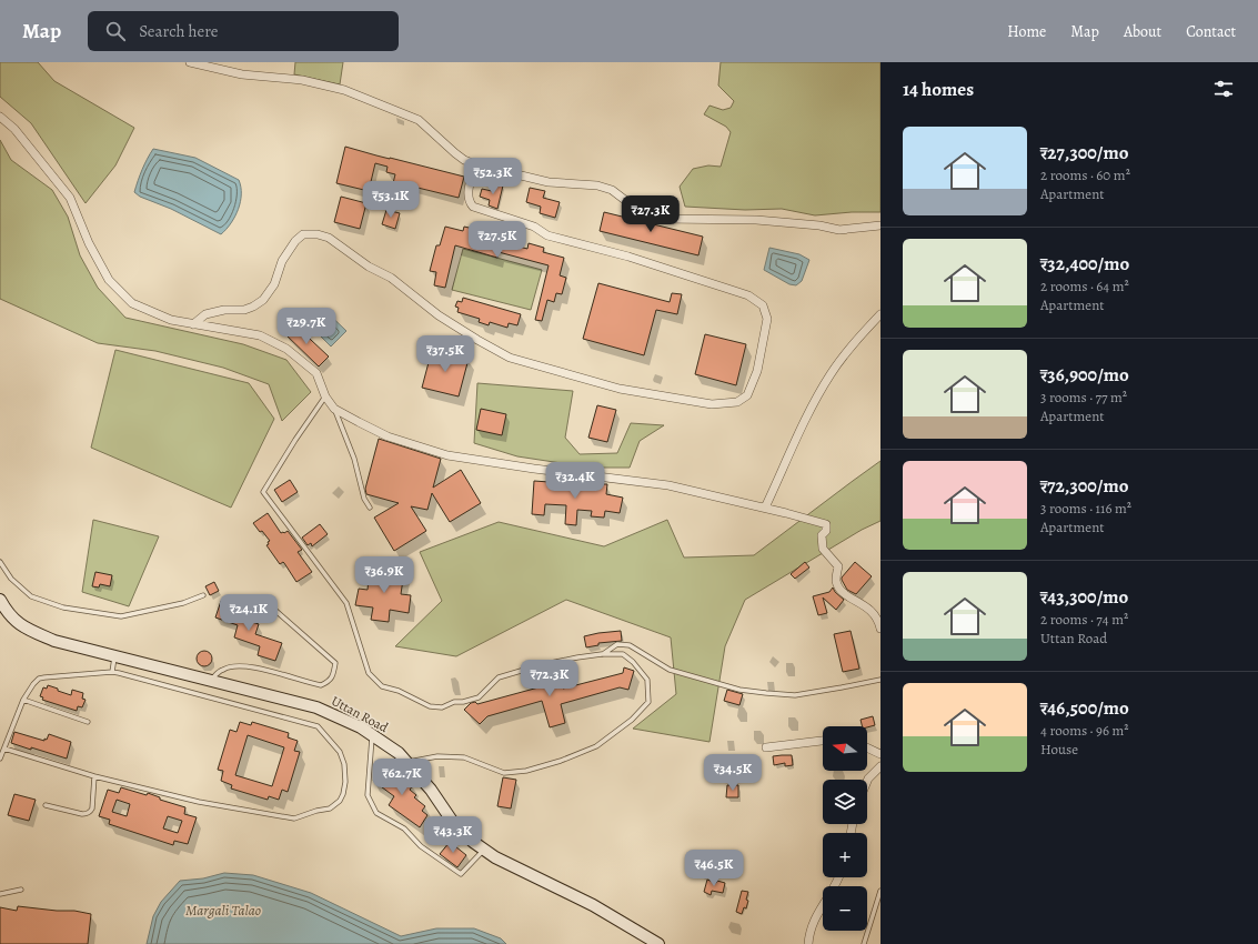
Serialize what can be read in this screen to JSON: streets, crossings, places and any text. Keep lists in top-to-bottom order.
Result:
{
  "streets": {
    "main road": ["Uttan Road"]
  },
  "water": ["Margali Talao"],
  "north": "left",
  "page": {
    "header": "Map",
    "search": "Search here",
    "nav": [
      "Home",
      "Map",
      "About",
      "Contact"
    ],
    "heading": "14 homes",
    "list": [
      {
        "name": "₹27,300/mo",
        "note": "2 rooms · 60 m² · Apartment"
      },
      {
        "name": "₹32,400/mo",
        "note": "2 rooms · 64 m² · Apartment"
      },
      {
        "name": "₹36,900/mo",
        "note": "3 rooms · 77 m² · Apartment"
      },
      {
        "name": "₹72,300/mo",
        "note": "3 rooms · 116 m² · Apartment"
      },
      {
        "name": "₹43,300/mo",
        "note": "2 rooms · 74 m² · Uttan Road"
      },
      {
        "name": "₹46,500/mo",
        "note": "4 rooms · 96 m² · House"
      }
    ],
    "price": [
      "₹52.3K",
      "₹53.1K",
      "₹27.3K",
      "₹27.5K",
      "₹29.7K",
      "₹37.5K",
      "₹32.4K",
      "₹36.9K",
      "₹24.1K",
      "₹72.3K",
      "₹34.5K",
      "₹62.7K",
      "₹43.3K",
      "₹46.5K"
    ],
    "map_buttons": ["+", "−"]
  }
}
